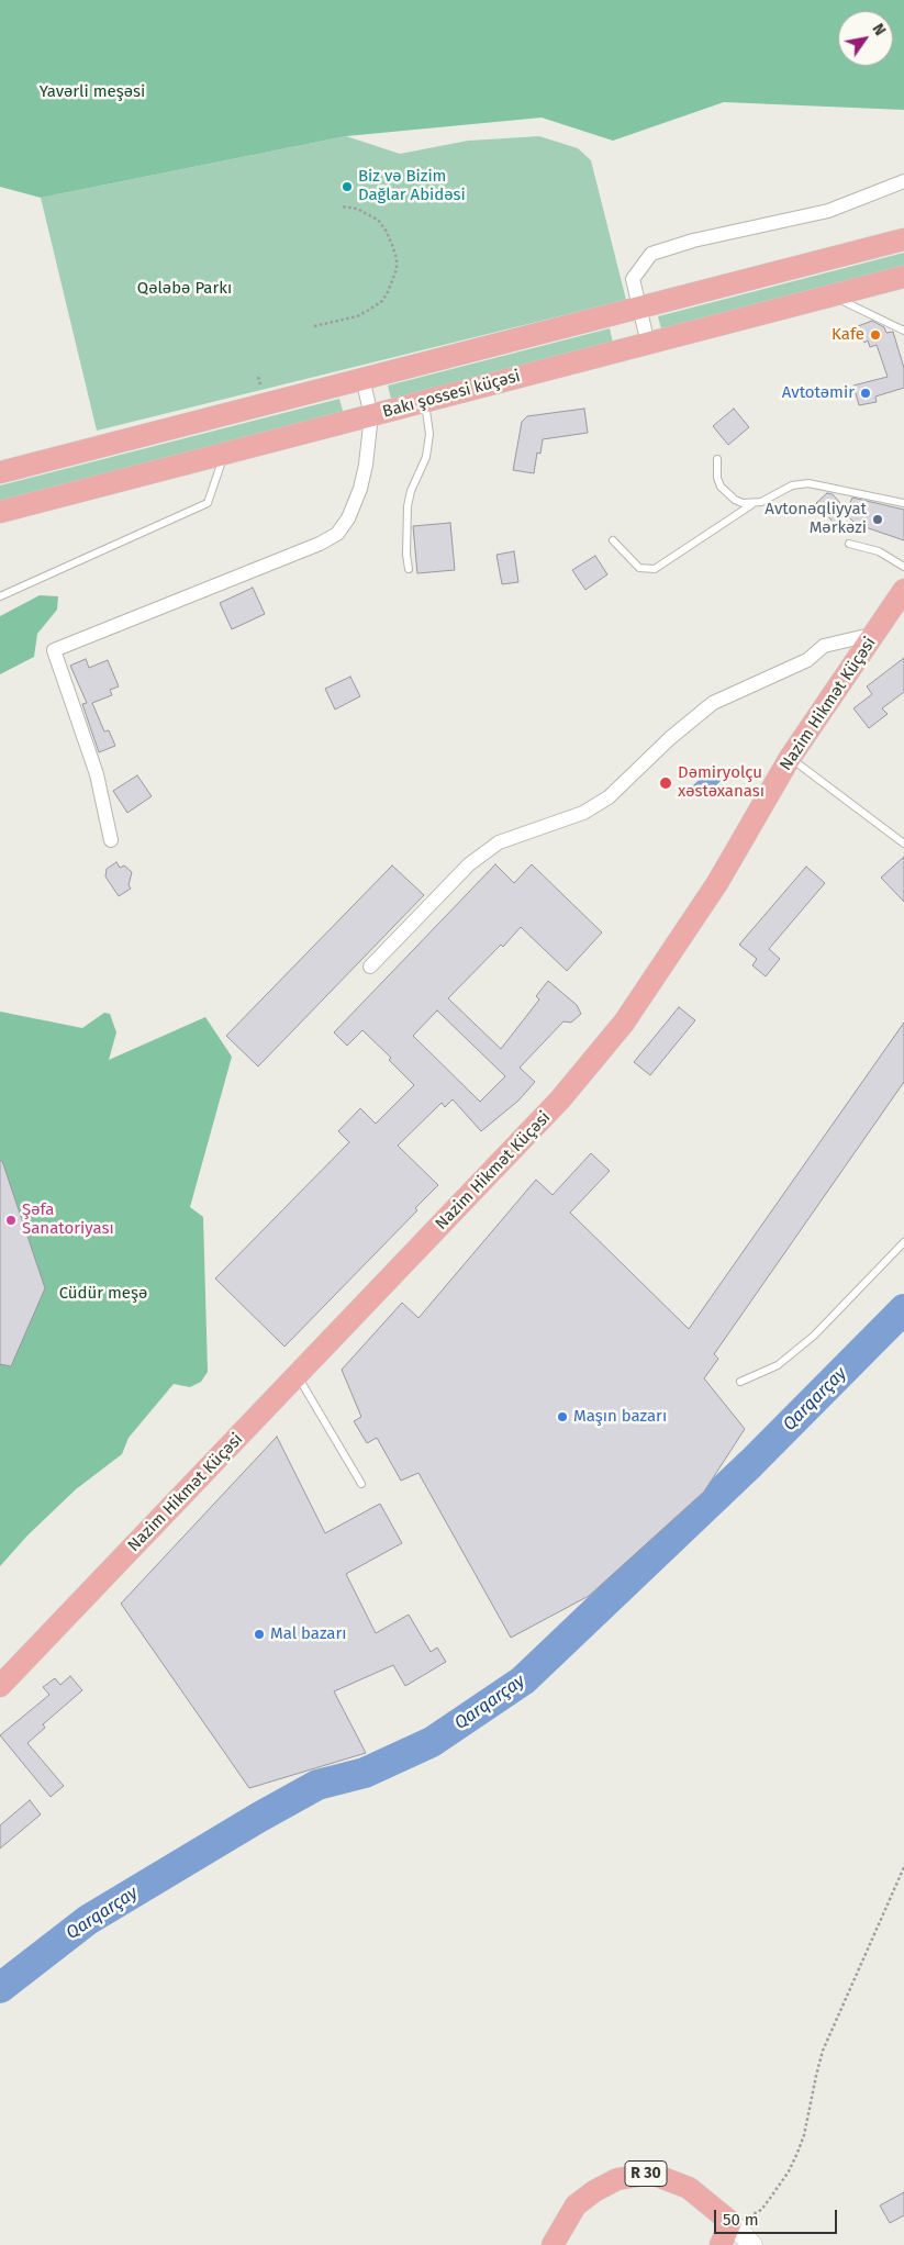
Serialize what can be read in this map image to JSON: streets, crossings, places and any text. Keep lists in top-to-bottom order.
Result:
{
  "streets": {
    "main road": ["Bakı şossesi küçəsi", "Nazim Hikmət Küçəsi", "R 30"]
  },
  "water": ["Qarqarçay"],
  "parks": ["Yavərli meşəsi", "Qələbə Parkı", "Cüdür meşə"],
  "places": [
    "Biz və Bizim Dağlar Abidəsi",
    "Kafe",
    "Avtotəmir",
    "Avtonəqliyyat Mərkəzi",
    "Dəmiryolçu xəstəxanası",
    "Şəfa Sanatoriyası",
    "Maşın bazarı",
    "Mal bazarı"
  ],
  "scale_bar": "50 m",
  "north": "top right"
}
